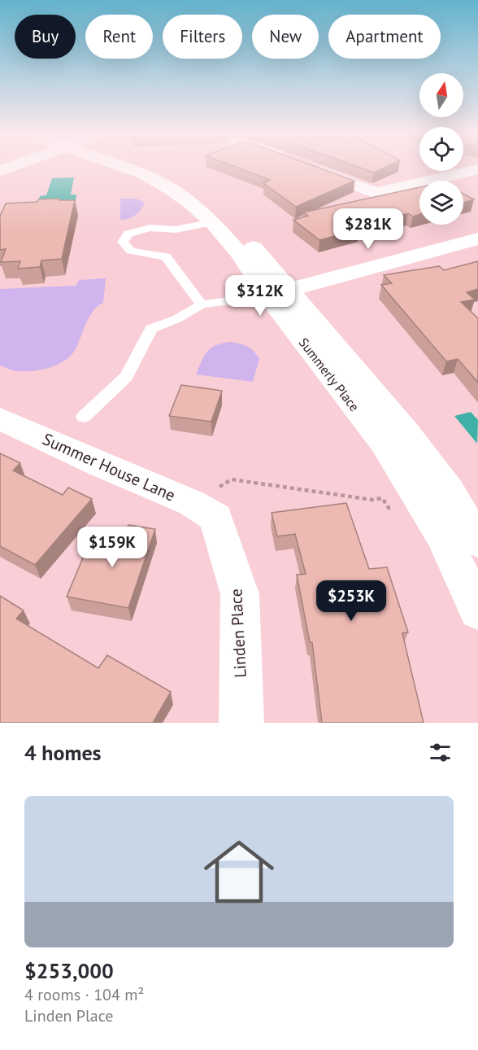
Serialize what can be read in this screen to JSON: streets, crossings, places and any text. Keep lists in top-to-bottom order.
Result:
{
  "streets": {
    "street": ["Summerly Place", "Summer House Lane", "Linden Place"]
  },
  "crossings": [
    ["Summer House Lane", "Linden Place"]
  ],
  "north": "top",
  "page": {
    "chip": [
      "Buy",
      "Rent",
      "Filters",
      "New",
      "Apartment"
    ],
    "price": [
      "$281K",
      "$312K",
      "$159K",
      "$253K"
    ],
    "heading": "4 homes",
    "list": [
      {
        "name": "$253,000",
        "note": "4 rooms · 104 m² · Linden Place"
      }
    ]
  }
}
